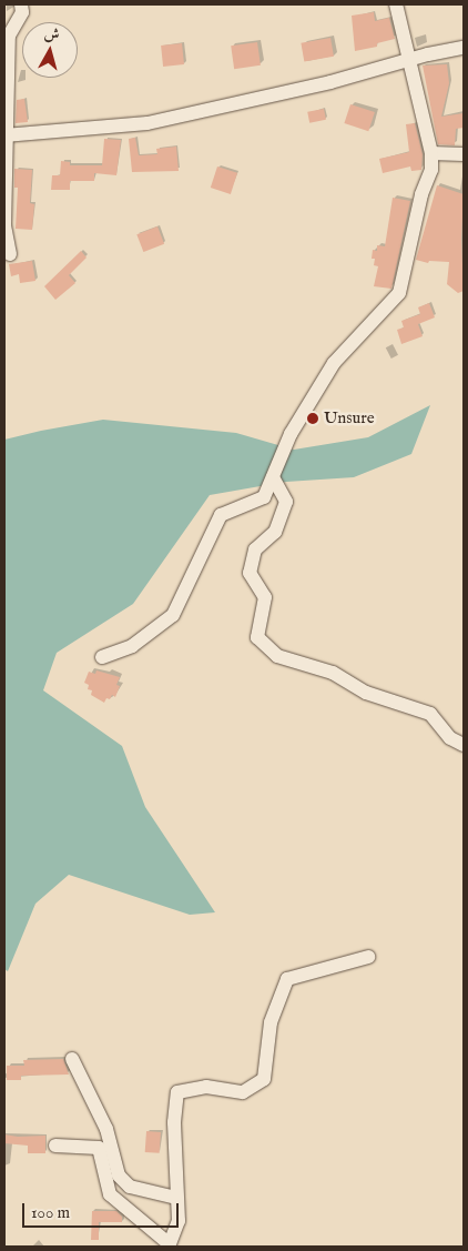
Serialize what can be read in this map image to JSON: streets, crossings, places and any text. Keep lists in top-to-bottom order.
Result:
{
  "places": ["Unsure"],
  "scale_bar": "100 m",
  "north": "top"
}
